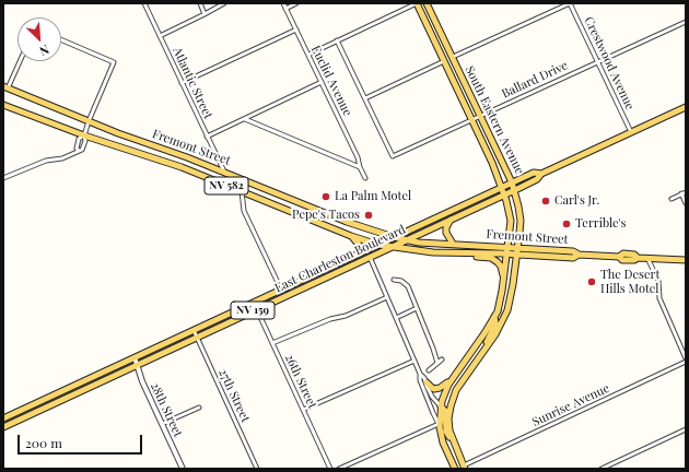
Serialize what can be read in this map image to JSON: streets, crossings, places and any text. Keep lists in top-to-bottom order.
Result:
{
  "streets": {
    "main road": [
      "South Eastern Avenue",
      "Fremont Street",
      "NV 582",
      "East Charleston Boulevard",
      "NV 159"
    ],
    "street": [
      "Crestwood Avenue",
      "Ballard Drive",
      "Euclid Avenue",
      "Atlantic Street",
      "26th Street",
      "27th Street",
      "Sunrise Avenue",
      "28th Street"
    ]
  },
  "crossings": [
    ["Crestwood Avenue", "Ballard Drive"],
    ["Crestwood Avenue", "East Charleston Boulevard"],
    ["Ballard Drive", "South Eastern Avenue"],
    ["Atlantic Street", "Fremont Street"],
    ["South Eastern Avenue", "Fremont Street"],
    ["South Eastern Avenue", "East Charleston Boulevard"],
    ["Fremont Street", "East Charleston Boulevard"],
    ["East Charleston Boulevard", "26th Street"],
    ["East Charleston Boulevard", "27th Street"],
    ["East Charleston Boulevard", "28th Street"]
  ],
  "places": [
    "La Palm Motel",
    "Carl's Jr.",
    "Pepe's Tacos",
    "Terrible's",
    "The Desert Hills Motel"
  ],
  "scale_bar": "200 m",
  "north": "bottom right"
}
